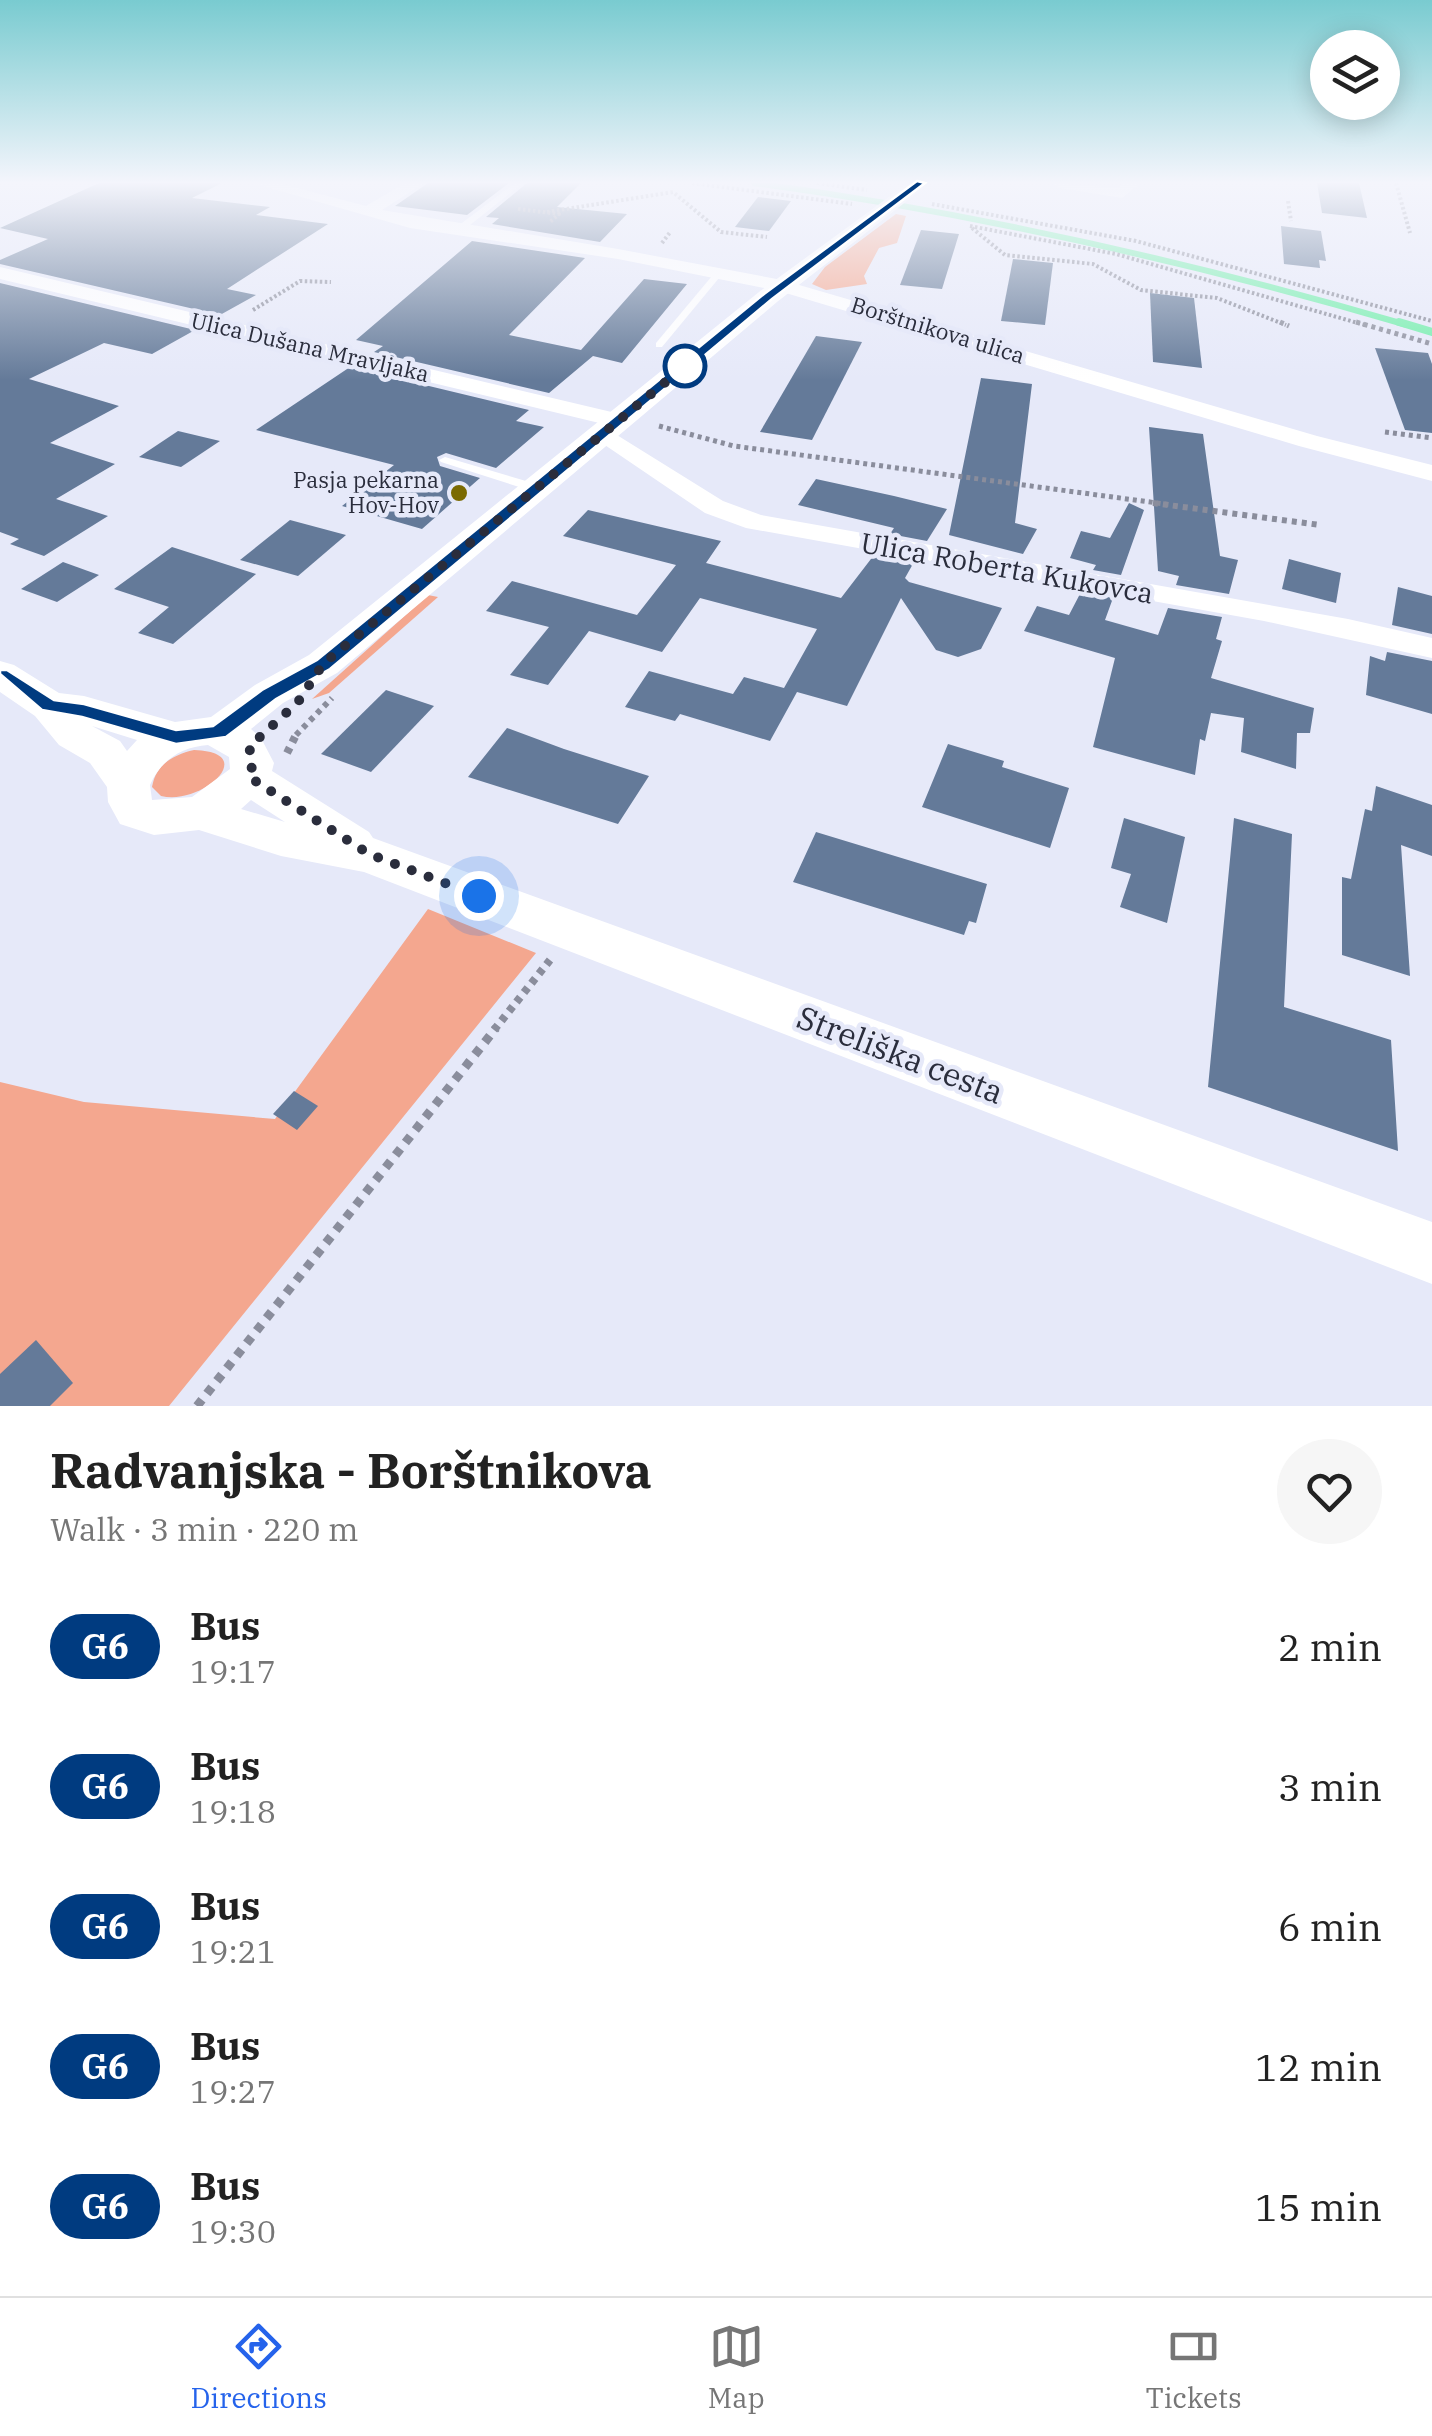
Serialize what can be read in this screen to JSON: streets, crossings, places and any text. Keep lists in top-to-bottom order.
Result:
{
  "streets": {
    "street": [
      "Borštnikova ulica",
      "Ulica Dušana Mravljaka",
      "Ulica Roberta Kukovca",
      "Streliška cesta"
    ]
  },
  "crossings": [
    ["Ulica Dušana Mravljaka", "Ulica Roberta Kukovca"]
  ],
  "places": ["Pasja pekarna Hov-Hov"],
  "lines": ["bus line G6"],
  "page": {
    "heading": ["Radvanjska - Borštnikova", "Walk · 3 min · 220 m"],
    "list": [
      {
        "mark": "G6",
        "name": "Bus",
        "note": "19:17",
        "value": "2 min"
      },
      {
        "mark": "G6",
        "name": "Bus",
        "note": "19:18",
        "value": "3 min"
      },
      {
        "mark": "G6",
        "name": "Bus",
        "note": "19:21",
        "value": "6 min"
      },
      {
        "mark": "G6",
        "name": "Bus",
        "note": "19:27",
        "value": "12 min"
      },
      {
        "mark": "G6",
        "name": "Bus",
        "note": "19:30",
        "value": "15 min"
      }
    ],
    "tabs": ["Directions", "Map", "Tickets"]
  }
}
